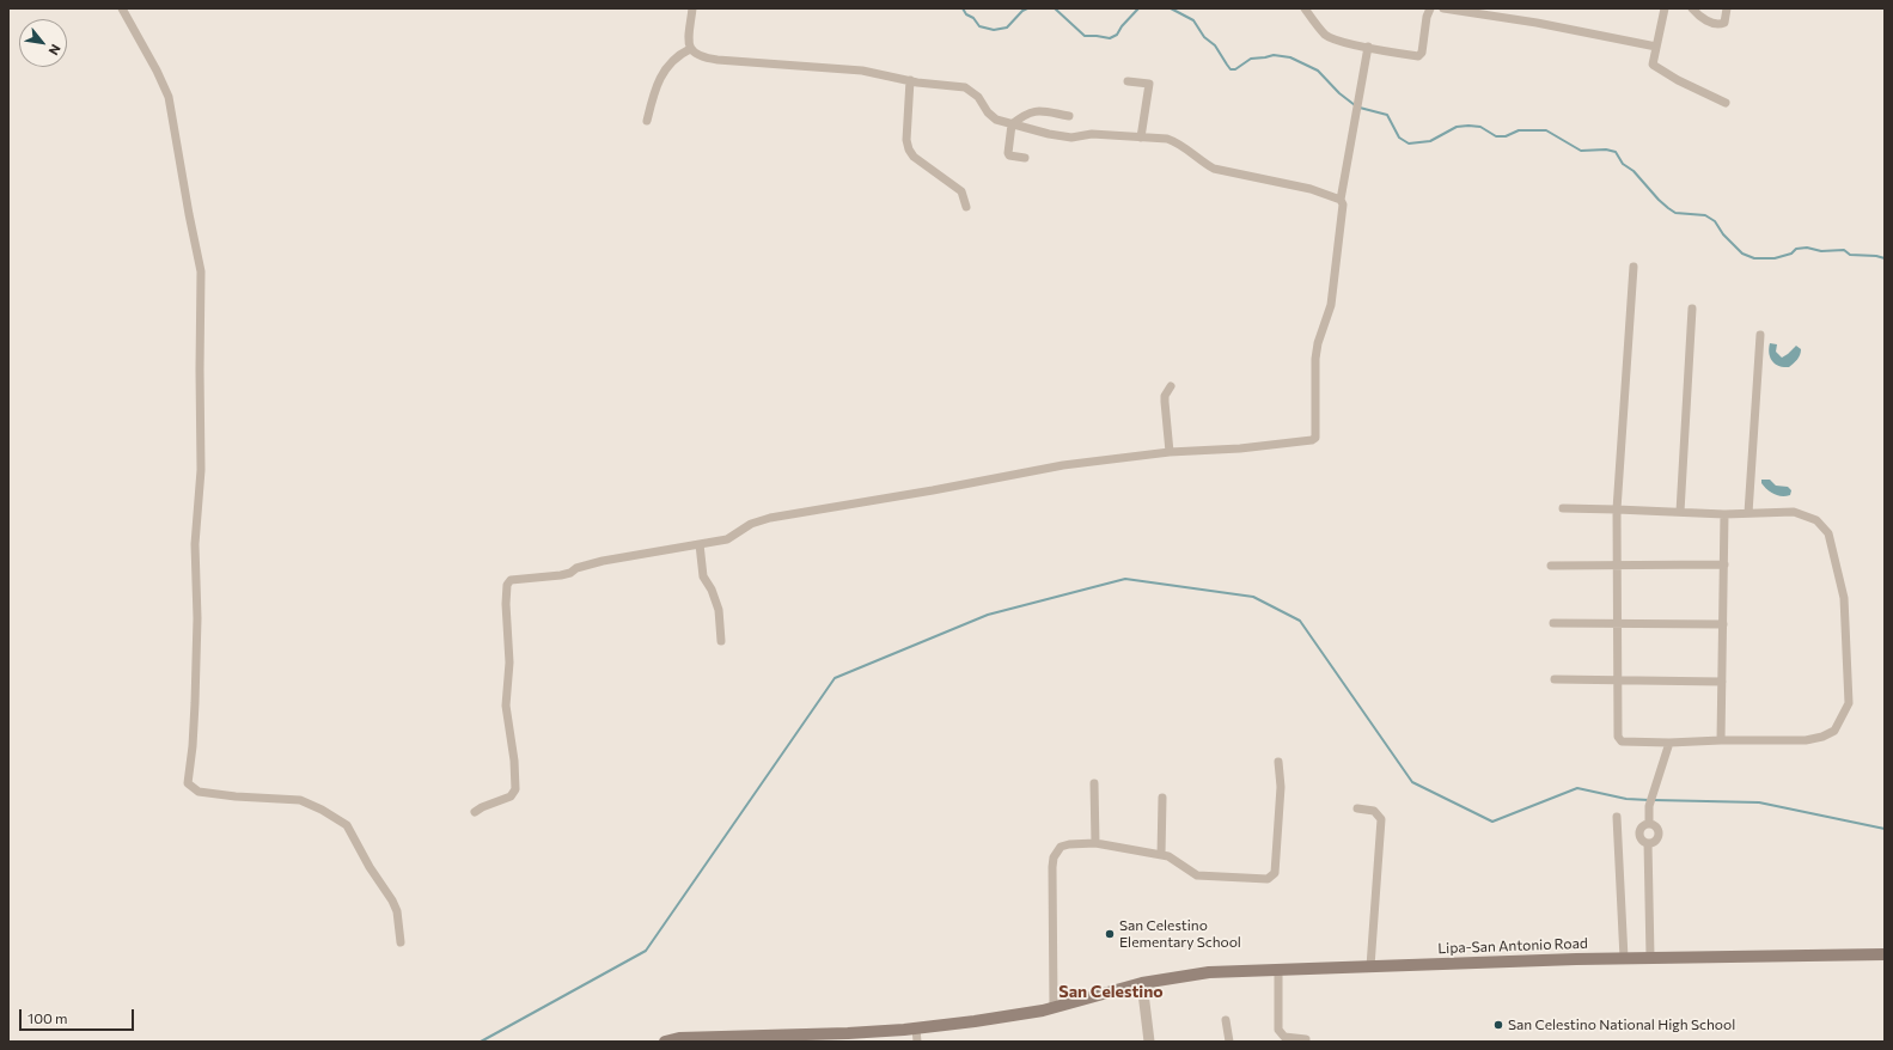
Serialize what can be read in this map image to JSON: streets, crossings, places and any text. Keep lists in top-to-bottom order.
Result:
{
  "streets": {
    "main road": ["Lipa-San Antonio Road"]
  },
  "districts": ["San Celestino"],
  "places": ["San Celestino Elementary School", "San Celestino National High School"],
  "scale_bar": "100 m",
  "north": "bottom right"
}
